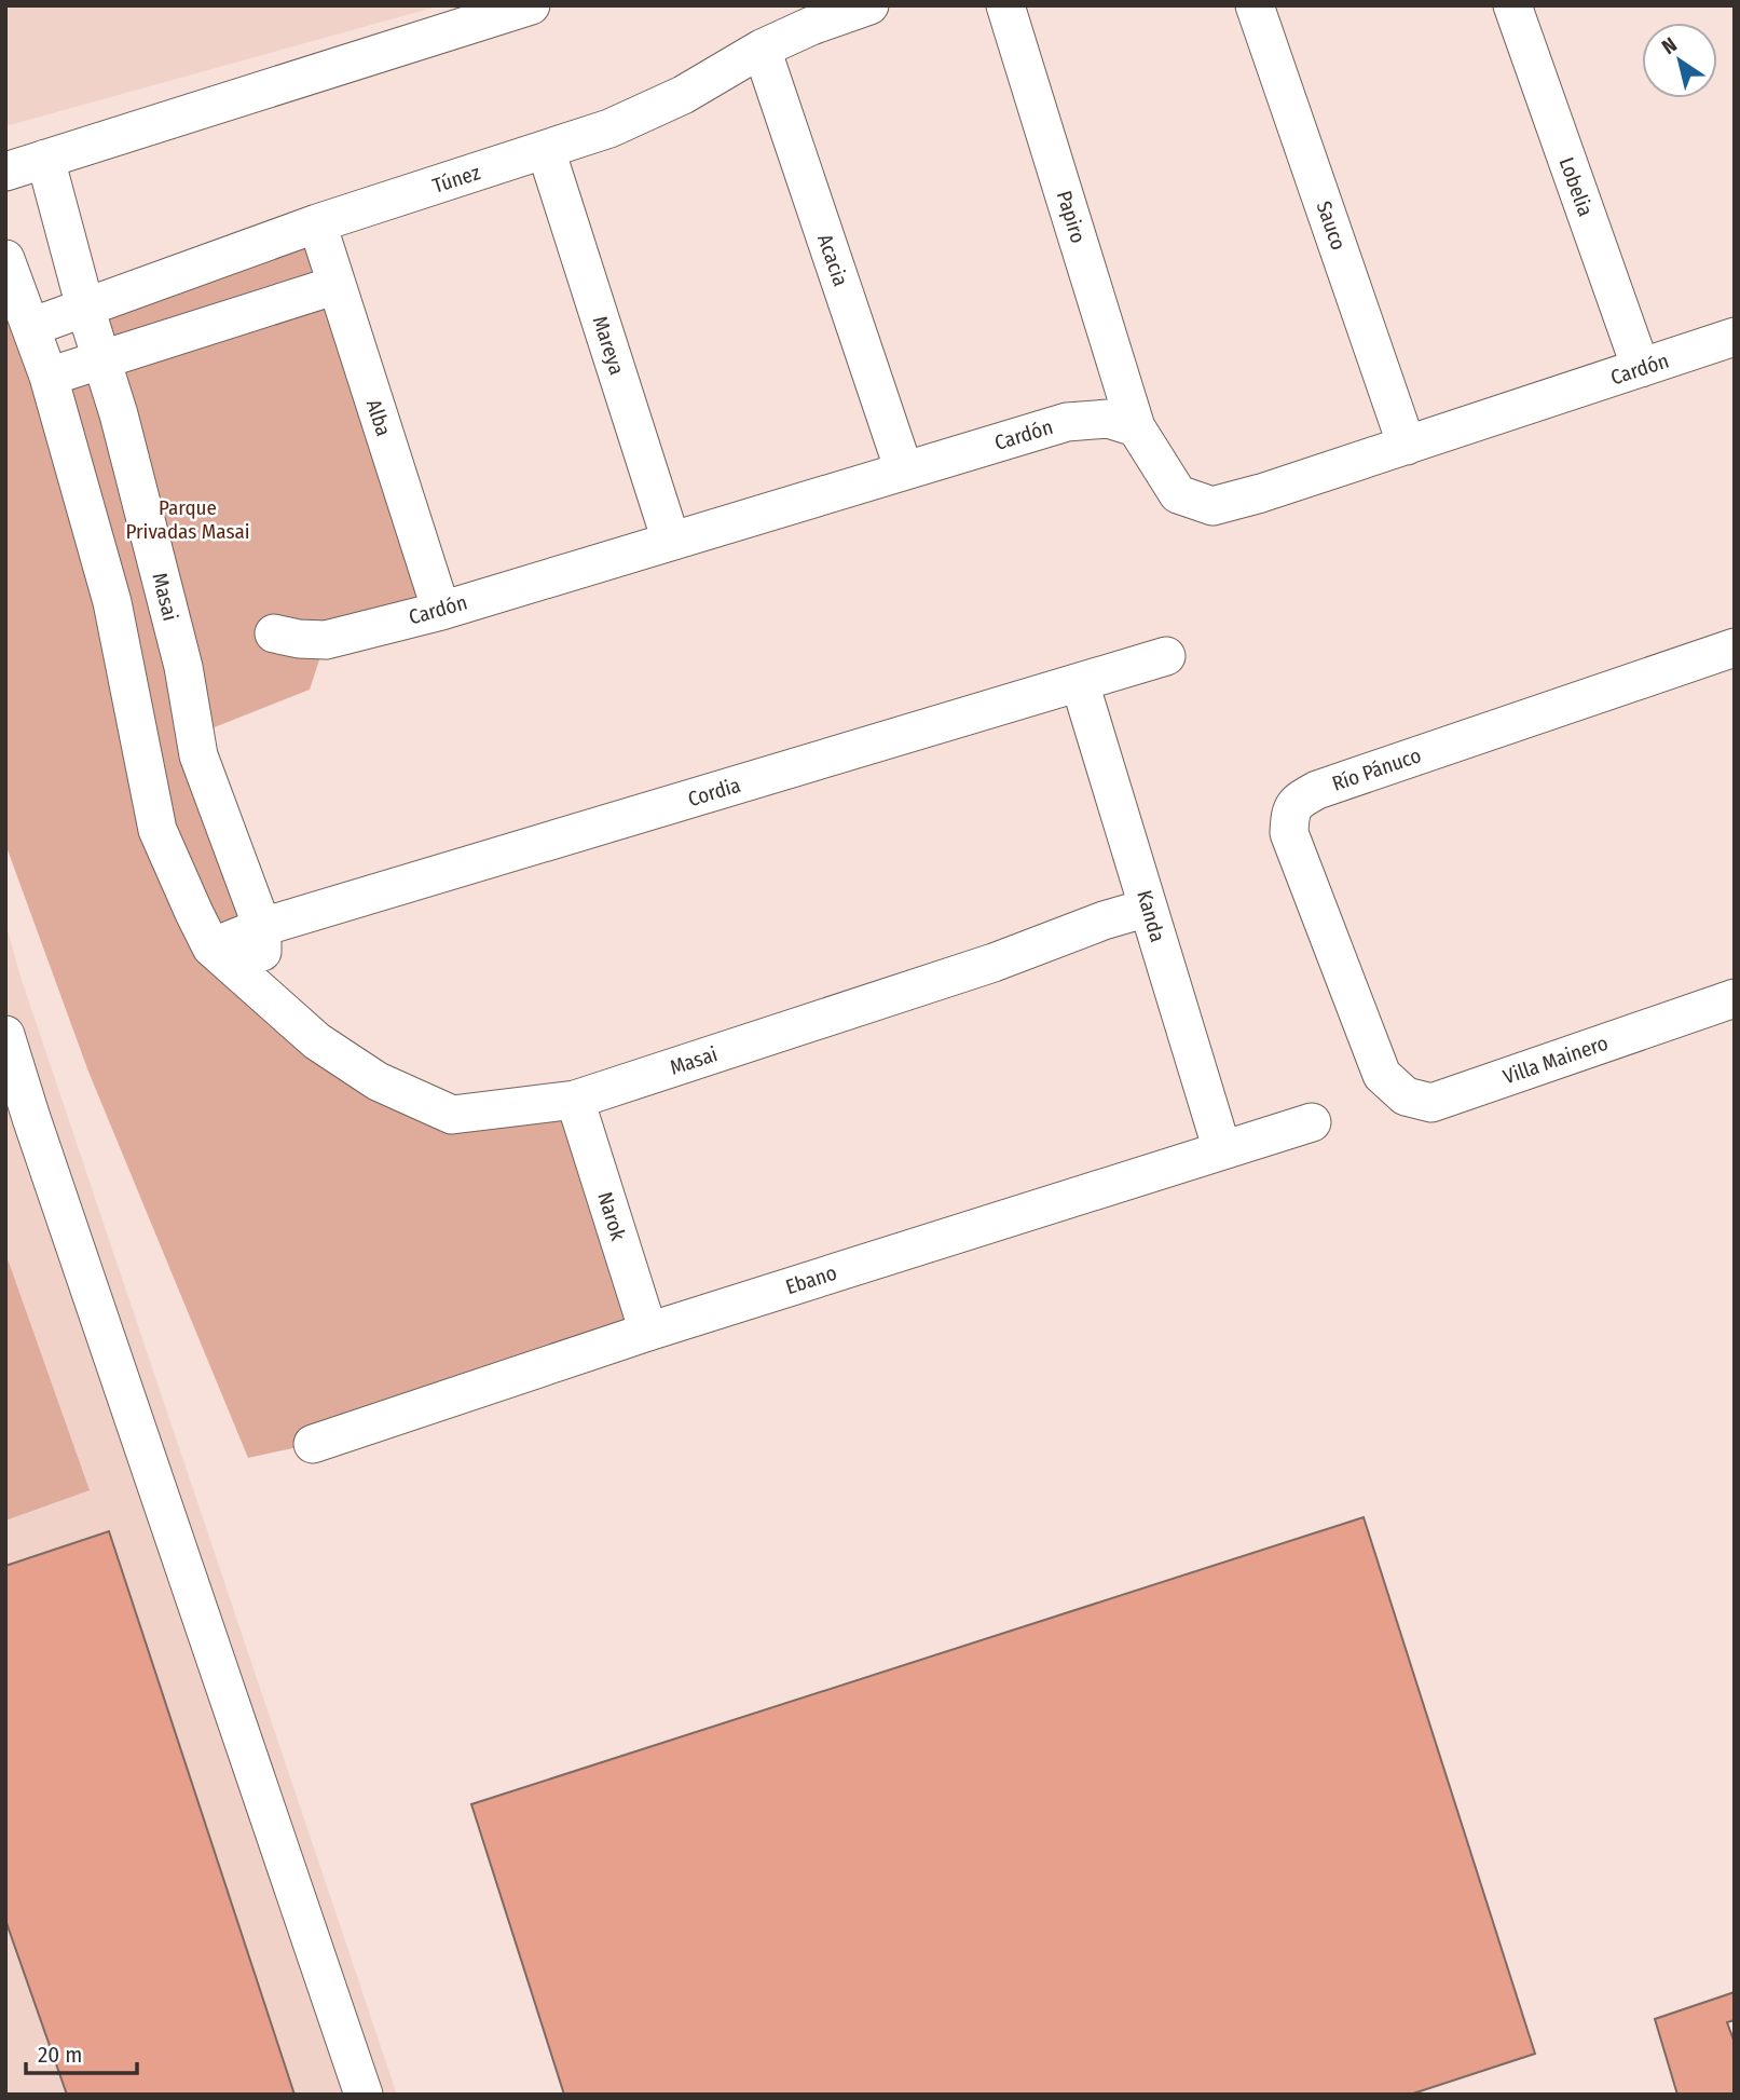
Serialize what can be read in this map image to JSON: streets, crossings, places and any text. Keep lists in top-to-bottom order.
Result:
{
  "streets": {
    "street": [
      "Túnez",
      "Lobelia",
      "Papiro",
      "Sauco",
      "Acacia",
      "Mareya",
      "Cardón",
      "Alba",
      "Masai",
      "Río Pánuco",
      "Cordia",
      "Kanda",
      "Villa Mainero",
      "Narok",
      "Ebano"
    ]
  },
  "crossings": [
    ["Túnez", "Acacia"],
    ["Túnez", "Mareya"],
    ["Túnez", "Alba"],
    ["Túnez", "Masai"],
    ["Lobelia", "Cardón"],
    ["Papiro", "Cardón"],
    ["Sauco", "Cardón"],
    ["Acacia", "Cardón"],
    ["Mareya", "Cardón"],
    ["Cardón", "Alba"],
    ["Masai", "Cordia"],
    ["Masai", "Kanda"],
    ["Masai", "Narok"],
    ["Río Pánuco", "Villa Mainero"],
    ["Cordia", "Kanda"],
    ["Kanda", "Ebano"],
    ["Narok", "Ebano"]
  ],
  "parks": ["Parque Privadas Masai"],
  "scale_bar": "20 m",
  "north": "top left"
}
